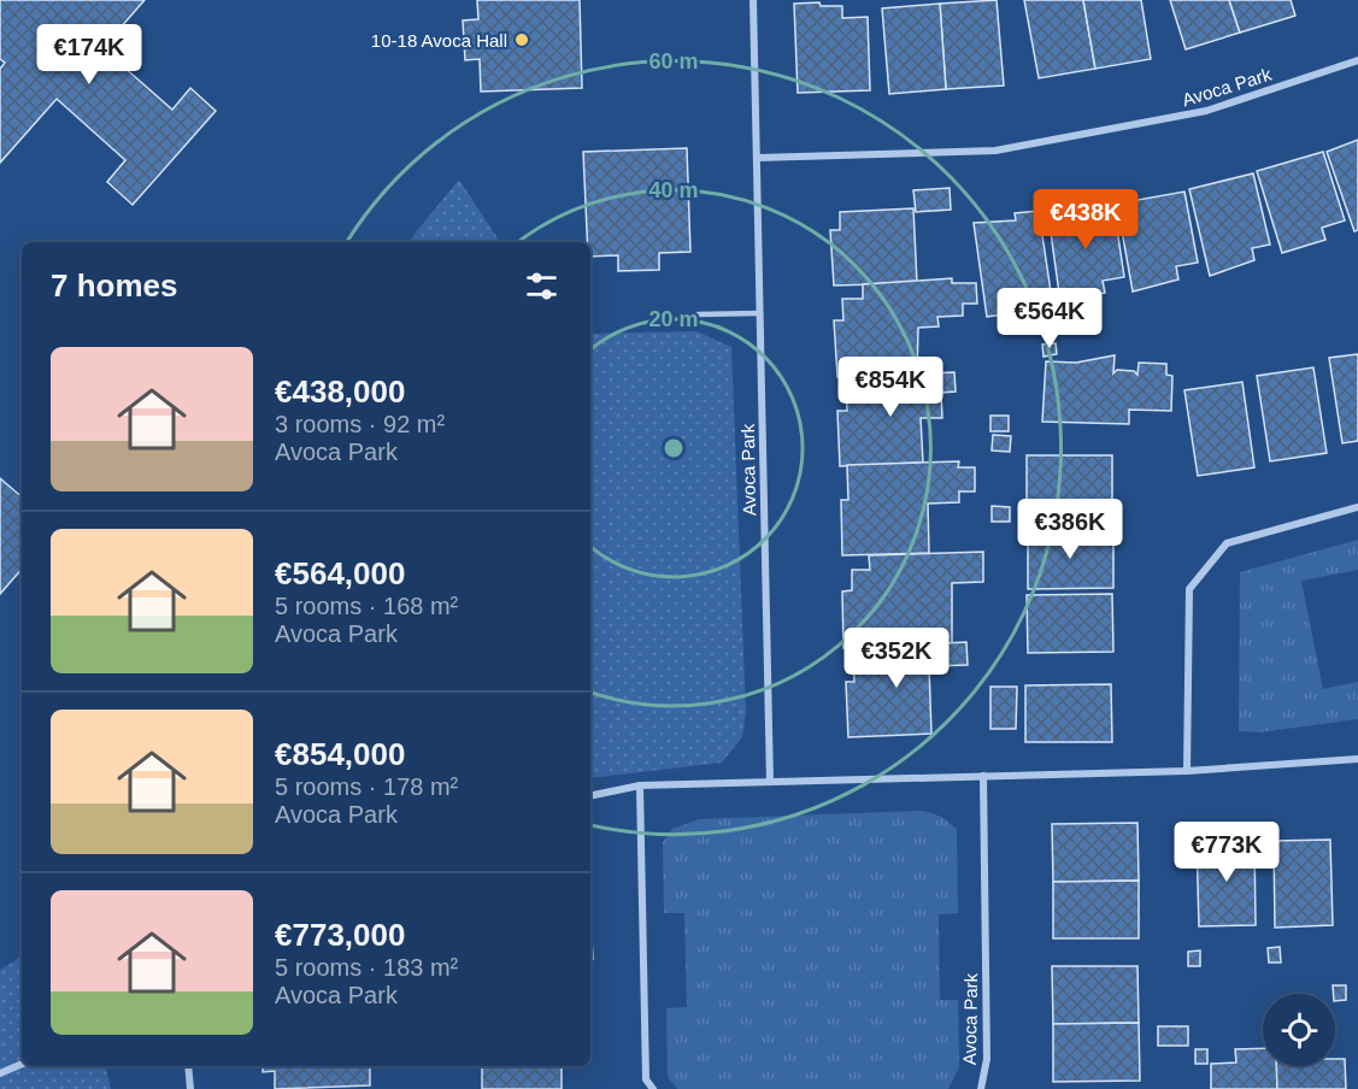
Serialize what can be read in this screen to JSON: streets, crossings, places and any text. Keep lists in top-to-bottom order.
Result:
{
  "streets": {
    "street": ["Avoca Park"]
  },
  "places": ["10-18 Avoca Hall"],
  "page": {
    "price": [
      "€174K",
      "€438K",
      "€564K",
      "€854K",
      "€386K",
      "€352K",
      "€773K"
    ],
    "heading": "7 homes",
    "list": [
      {
        "name": "€438,000",
        "note": "3 rooms · 92 m² · Avoca Park"
      },
      {
        "name": "€564,000",
        "note": "5 rooms · 168 m² · Avoca Park"
      },
      {
        "name": "€854,000",
        "note": "5 rooms · 178 m² · Avoca Park"
      },
      {
        "name": "€773,000",
        "note": "5 rooms · 183 m² · Avoca Park"
      }
    ]
  },
  "rings": ["60 m", "40 m", "20 m"]
}
